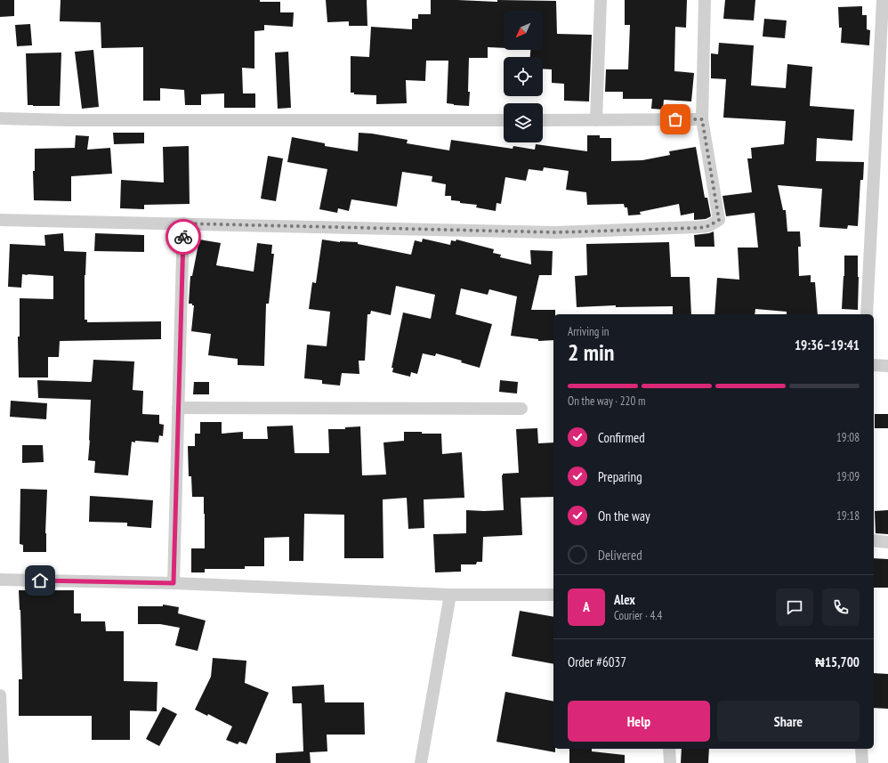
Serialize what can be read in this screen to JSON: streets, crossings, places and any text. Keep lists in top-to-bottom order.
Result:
{
  "north": "bottom left",
  "page": {
    "heading": ["2 min", "Arriving in", "19:36–19:41"],
    "panel": [
      "Alex",
      "Courier · 4.4",
      "Order #6037",
      "₦15,700"
    ],
    "bar": "On the way · 220 m",
    "list": [
      ["Confirmed", "19:08"],
      ["Preparing", "19:09"],
      ["On the way", "19:18"],
      "Delivered"
    ],
    "round": "A",
    "buttons": ["Help", "Share"]
  }
}
